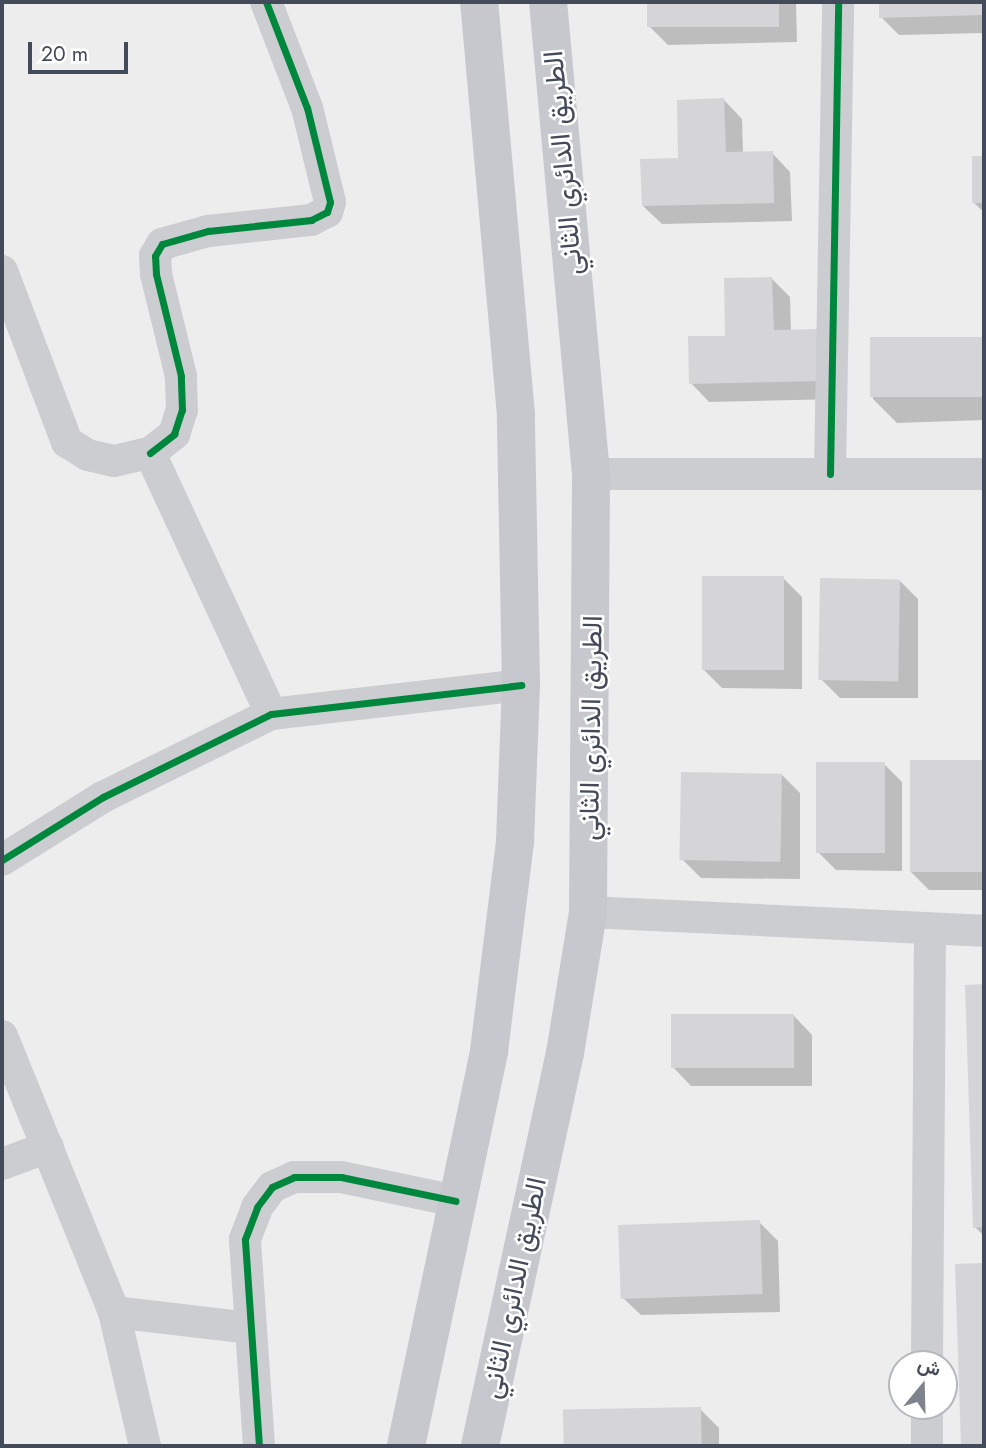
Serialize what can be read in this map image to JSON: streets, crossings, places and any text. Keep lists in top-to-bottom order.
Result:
{
  "streets": {
    "main road": ["الطريق الدائري الثاني"]
  },
  "scale_bar": "20 m",
  "north": "top"
}
